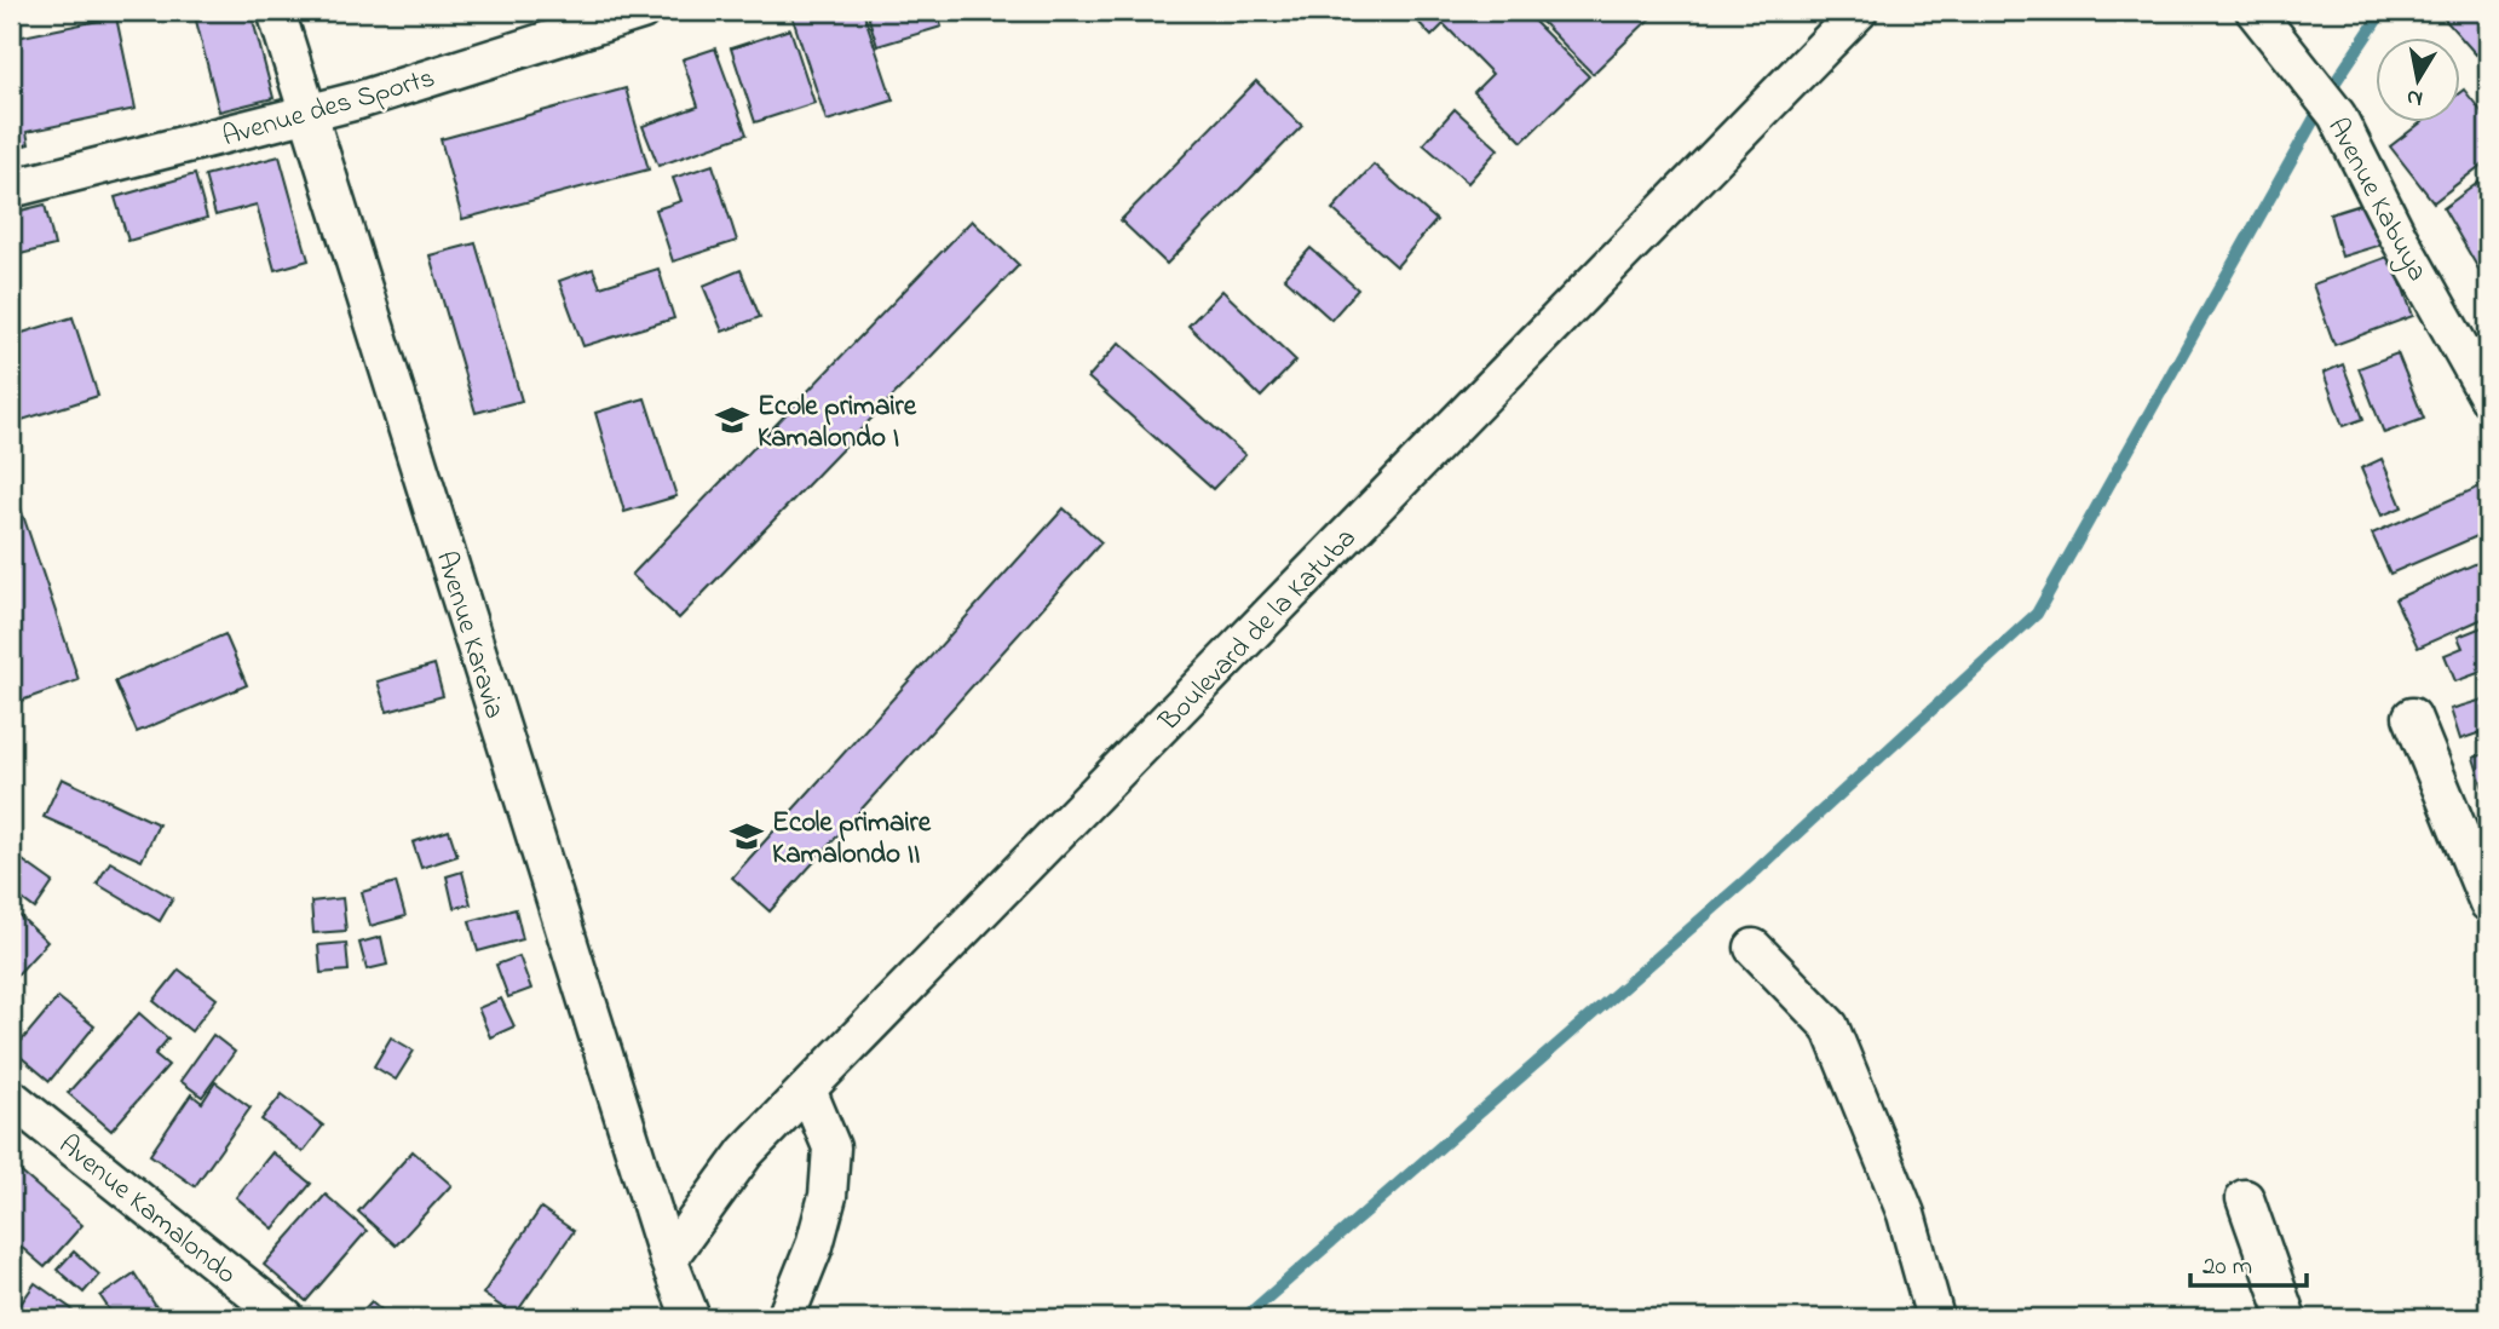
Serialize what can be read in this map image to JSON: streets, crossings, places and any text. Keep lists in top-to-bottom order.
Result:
{
  "streets": {
    "street": [
      "Avenue des Sports",
      "Avenue Kabuya",
      "Boulevard de la Katuba",
      "Avenue Karavia",
      "Avenue Kamalondo"
    ]
  },
  "crossings": [
    ["Avenue des Sports", "Avenue Karavia"],
    ["Boulevard de la Katuba", "Avenue Karavia"]
  ],
  "places": {
    "school or university": ["Ecole primaire Kamalondo I", "Ecole primaire Kamalondo II"]
  },
  "scale_bar": "20 m",
  "north": "bottom"
}
